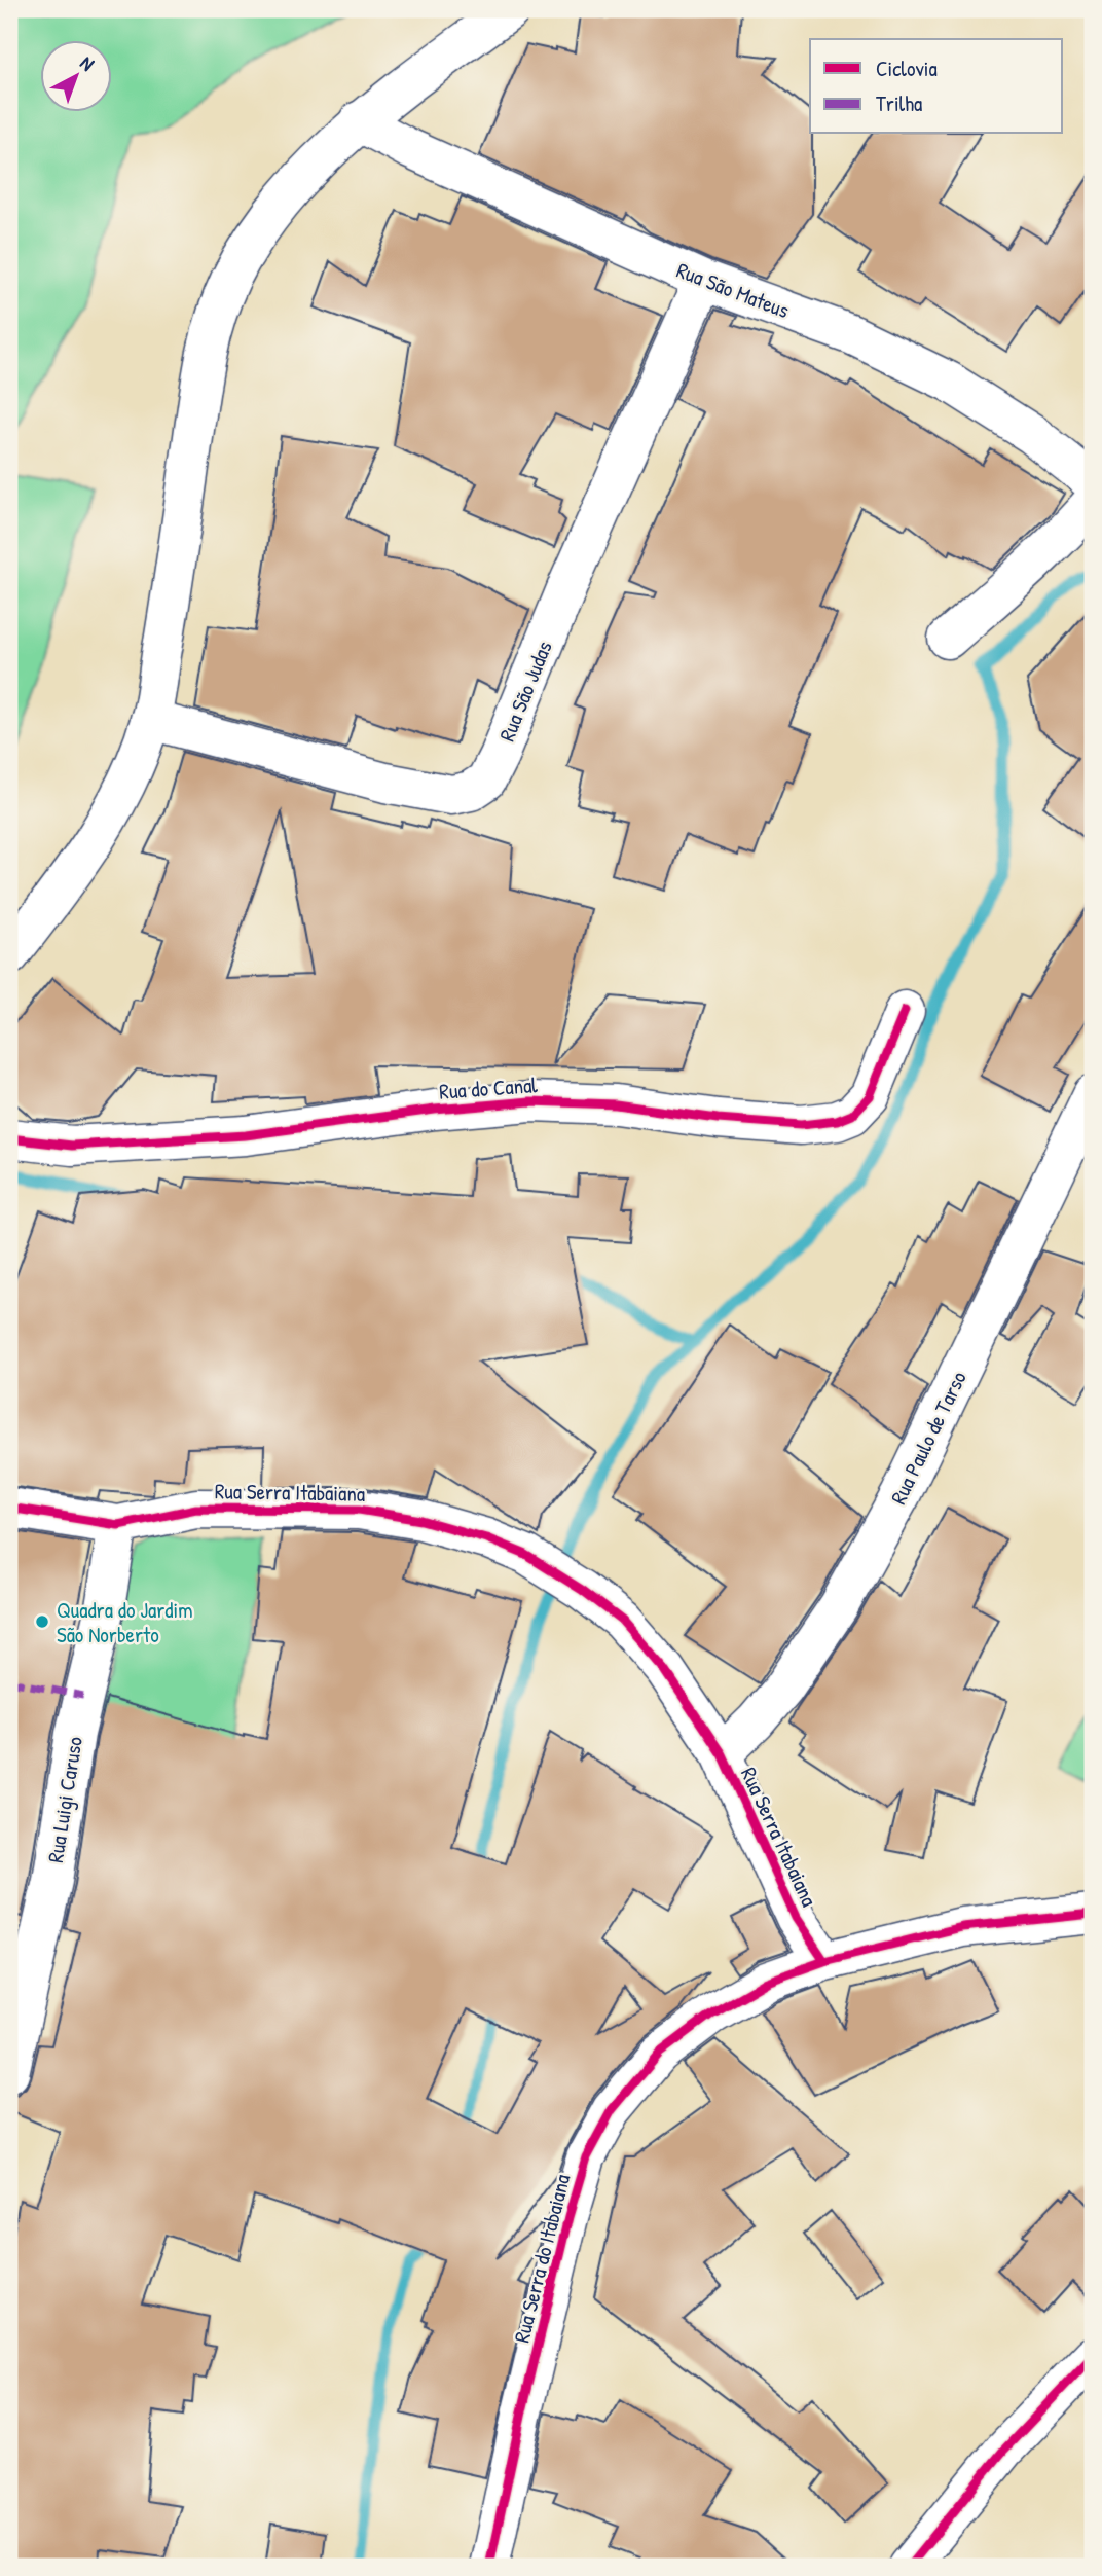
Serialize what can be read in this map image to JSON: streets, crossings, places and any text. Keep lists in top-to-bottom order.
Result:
{
  "streets": {
    "street": [
      "Rua São Mateus",
      "Rua São Judas",
      "Rua do Canal",
      "Rua Paulo de Tarso",
      "Rua Serra Itabaiana",
      "Rua Luigi Caruso",
      "Rua Serra do Itabaiana"
    ]
  },
  "crossings": [
    ["Rua São Mateus", "Rua São Judas"],
    ["Rua Paulo de Tarso", "Rua Serra Itabaiana"],
    ["Rua Serra Itabaiana", "Rua Luigi Caruso"],
    ["Rua Serra Itabaiana", "Rua Serra do Itabaiana"]
  ],
  "places": ["Quadra do Jardim São Norberto"],
  "legend": ["Ciclovia", "Trilha"],
  "north": "top right"
}
